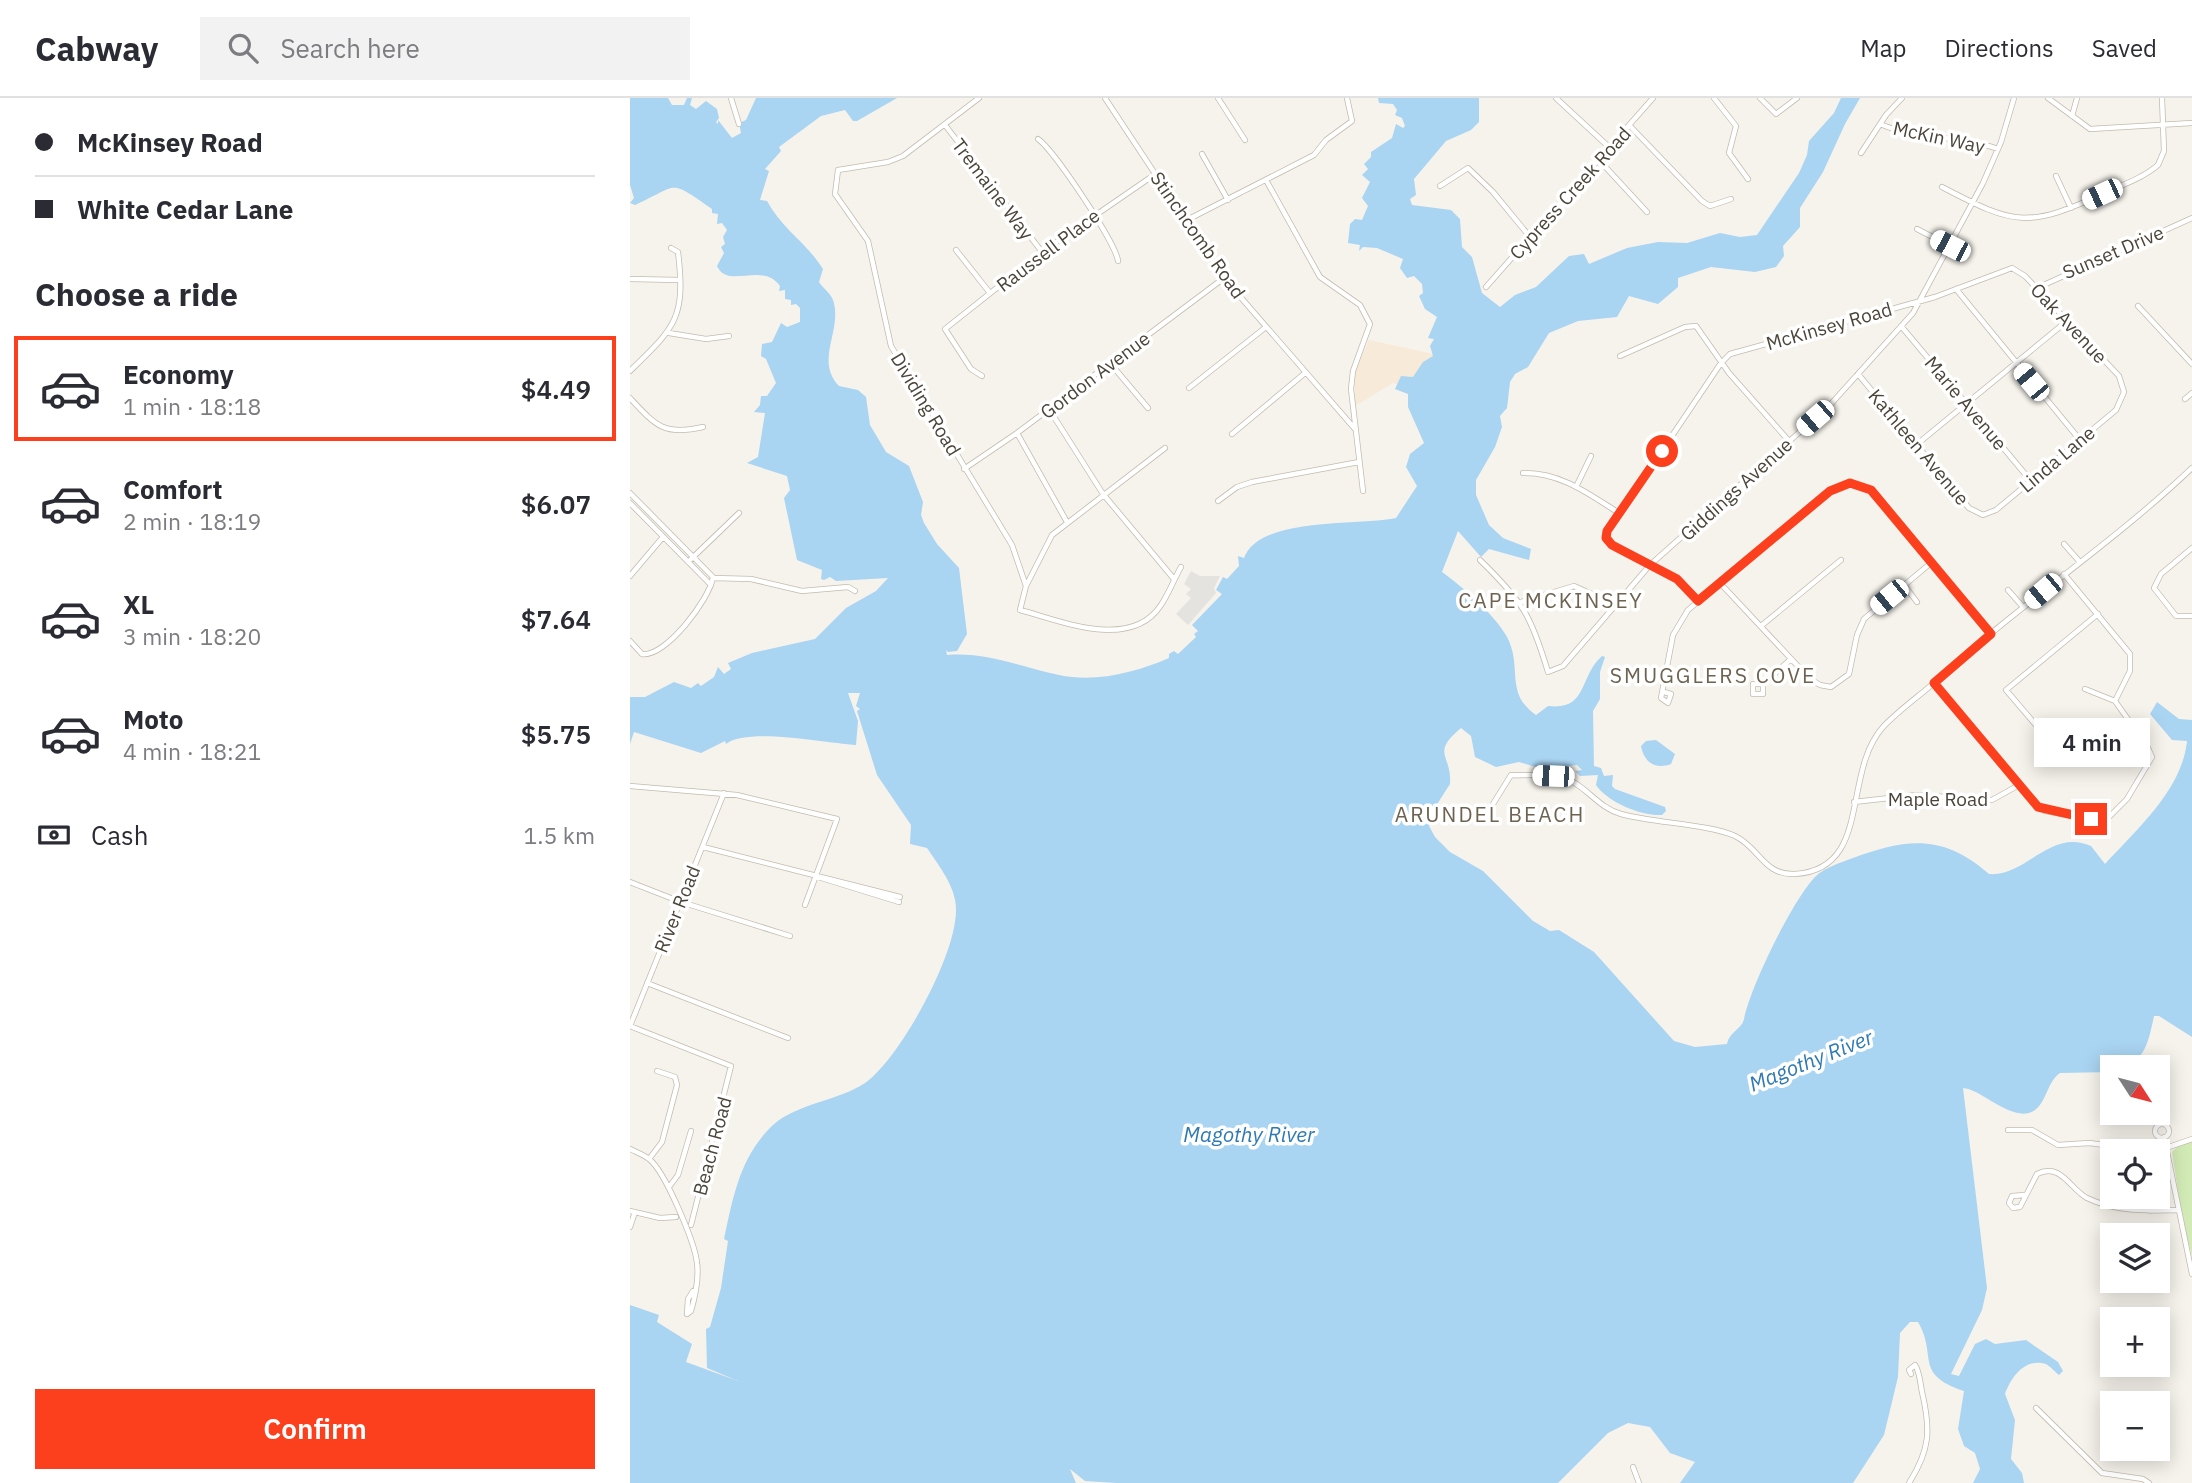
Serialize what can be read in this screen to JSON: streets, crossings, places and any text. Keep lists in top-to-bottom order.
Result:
{
  "streets": {
    "street": [
      "McKin Way",
      "Tremaine Way",
      "Cypress Creek Road",
      "Stinchcomb Road",
      "Raussell Place",
      "Sunset Drive",
      "Oak Avenue",
      "McKinsey Road",
      "Gordon Avenue",
      "Marie Avenue",
      "Dividing Road",
      "Kathleen Avenue",
      "Linda Lane",
      "Giddings Avenue",
      "Maple Road",
      "River Road",
      "Beach Road"
    ]
  },
  "crossings": [
    ["Tremaine Way", "Raussell Place"],
    ["Tremaine Way", "Dividing Road"],
    ["Stinchcomb Road", "Raussell Place"],
    ["Stinchcomb Road", "Gordon Avenue"],
    ["Sunset Drive", "Oak Avenue"],
    ["Oak Avenue", "McKinsey Road"],
    ["Oak Avenue", "Linda Lane"],
    ["Oak Avenue", "Giddings Avenue"],
    ["McKinsey Road", "Giddings Avenue"],
    ["Gordon Avenue", "Dividing Road"],
    ["Marie Avenue", "Linda Lane"],
    ["Marie Avenue", "Giddings Avenue"],
    ["Kathleen Avenue", "Linda Lane"],
    ["Kathleen Avenue", "Giddings Avenue"],
    ["River Road", "Beach Road"]
  ],
  "districts": ["CAPE MCKINSEY", "SMUGGLERS COVE", "ARUNDEL BEACH"],
  "water": ["Magothy River"],
  "north": "bottom right",
  "page": {
    "header": "Cabway",
    "search": "Search here",
    "nav": ["Map", "Directions", "Saved"],
    "banner": ["McKinsey Road", "White Cedar Lane"],
    "heading": "Choose a ride",
    "list": [
      {
        "name": "Economy",
        "note": "1 min · 18:18",
        "value": "$4.49"
      },
      {
        "name": "Comfort",
        "note": "2 min · 18:19",
        "value": "$6.07"
      },
      {
        "name": "XL",
        "note": "3 min · 18:20",
        "value": "$7.64"
      },
      {
        "name": "Moto",
        "note": "4 min · 18:21",
        "value": "$5.75"
      }
    ],
    "bubble": "4 min",
    "pay": ["Cash", "1.5 km"],
    "map_buttons": ["+", "−"],
    "buttons": "Confirm"
  }
}
